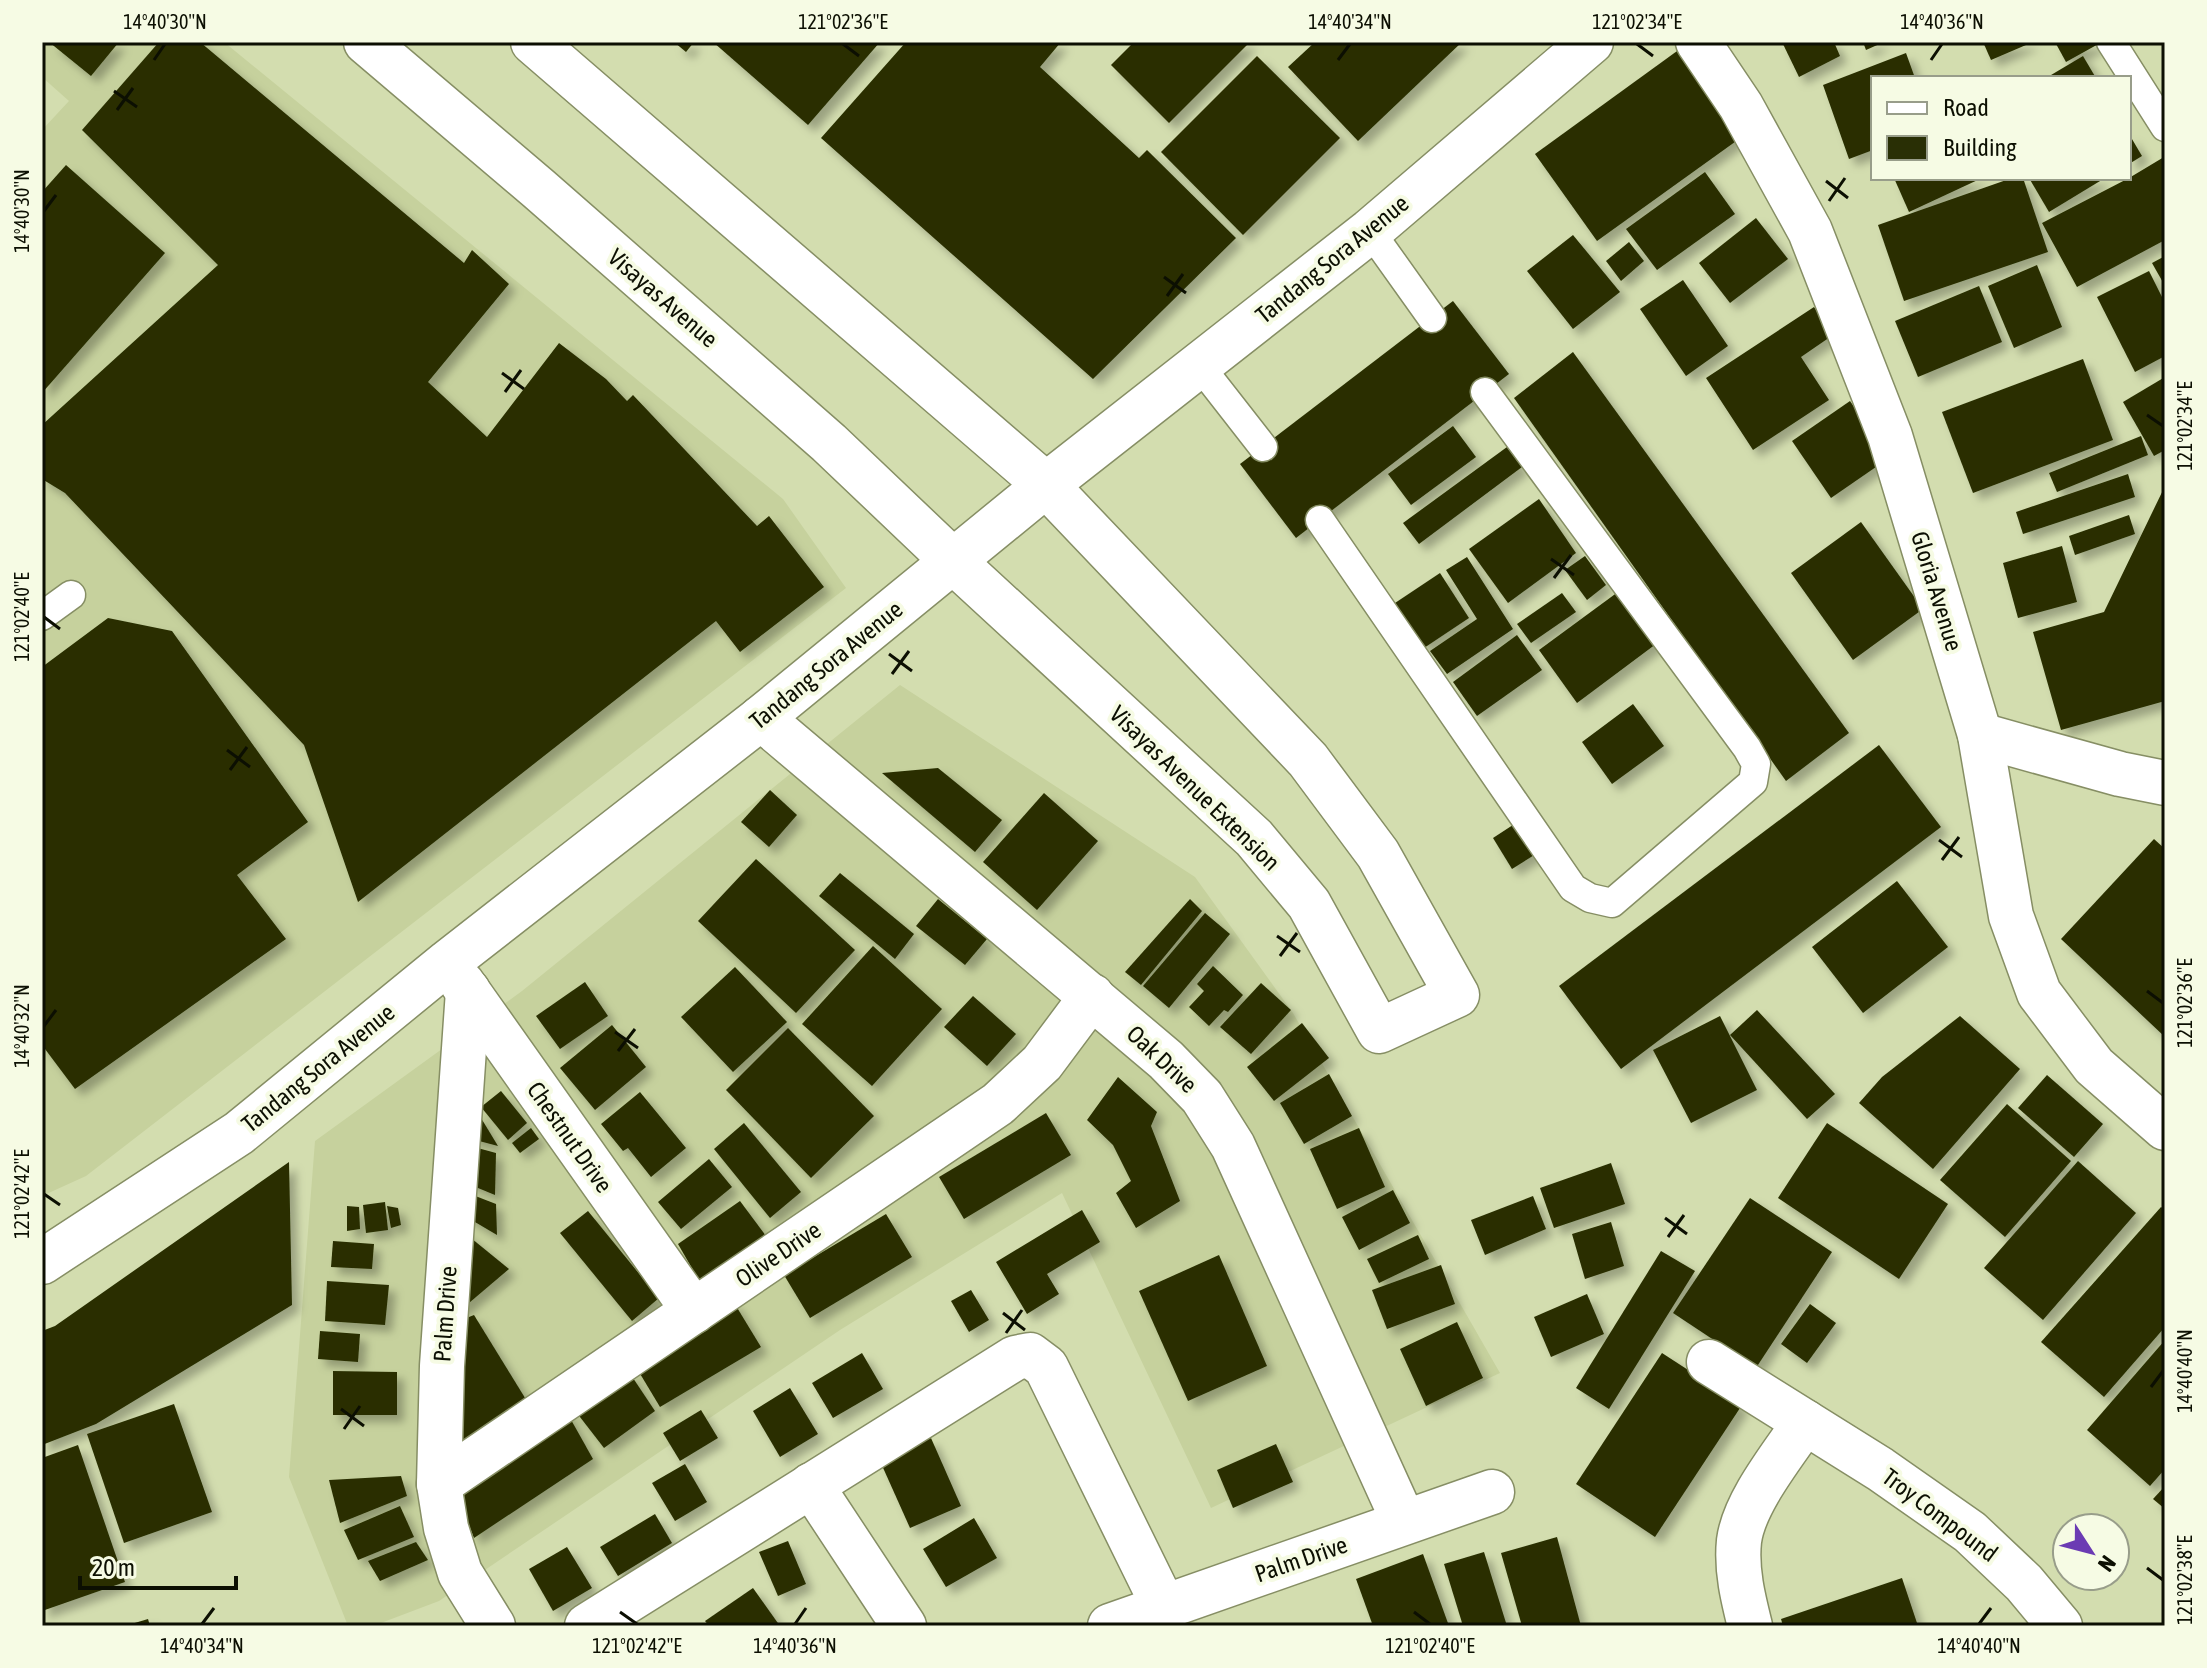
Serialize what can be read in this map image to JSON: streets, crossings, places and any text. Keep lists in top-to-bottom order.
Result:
{
  "streets": {
    "street": [
      "Tandang Sora Avenue",
      "Visayas Avenue",
      "Gloria Avenue",
      "Visayas Avenue Extension",
      "Oak Drive",
      "Chestnut Drive",
      "Olive Drive",
      "Palm Drive",
      "Troy Compound"
    ]
  },
  "crossings": [
    ["Tandang Sora Avenue", "Visayas Avenue"],
    ["Tandang Sora Avenue", "Visayas Avenue Extension"],
    ["Tandang Sora Avenue", "Oak Drive"],
    ["Tandang Sora Avenue", "Chestnut Drive"],
    ["Tandang Sora Avenue", "Palm Drive"],
    ["Visayas Avenue", "Visayas Avenue Extension"],
    ["Oak Drive", "Olive Drive"],
    ["Oak Drive", "Palm Drive"],
    ["Chestnut Drive", "Olive Drive"],
    ["Chestnut Drive", "Palm Drive"],
    ["Olive Drive", "Palm Drive"]
  ],
  "legend": ["Road", "Building"],
  "scale_bar": "20 m",
  "north": "bottom right",
  "coordinates": [
    "14°40'30\"N",
    "121°02'36\"E",
    "14°40'34\"N",
    "121°02'34\"E",
    "14°40'36\"N",
    "121°02'40\"E",
    "14°40'32\"N",
    "121°02'42\"E",
    "14°40'40\"N",
    "121°02'38\"E"
  ]
}
